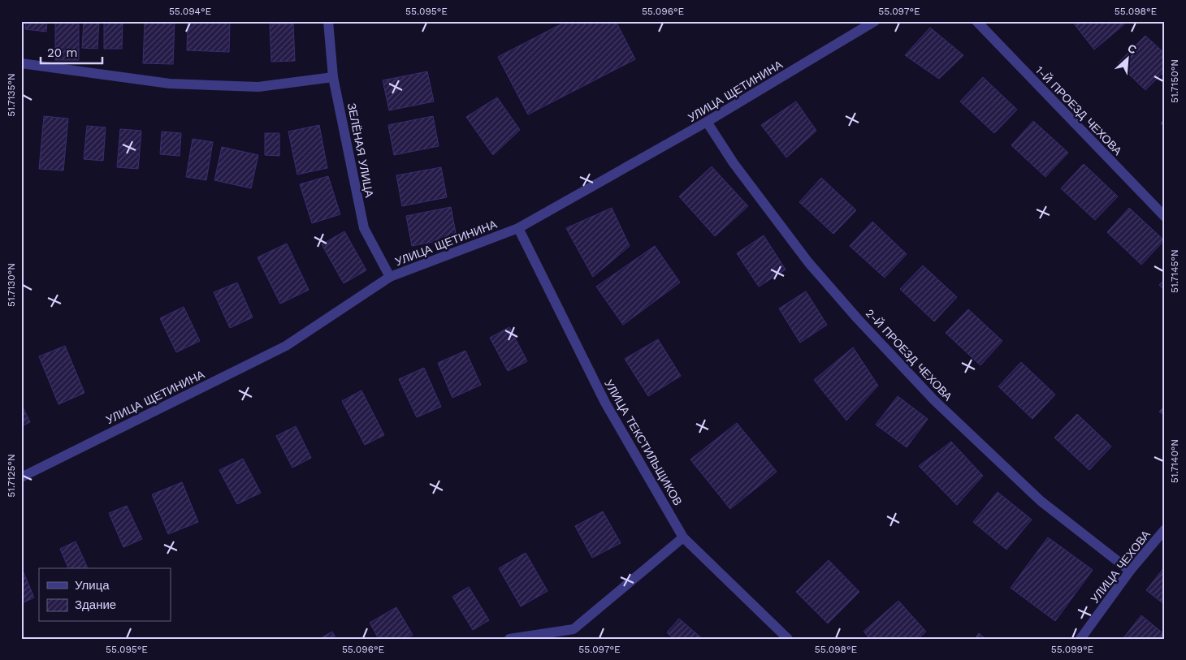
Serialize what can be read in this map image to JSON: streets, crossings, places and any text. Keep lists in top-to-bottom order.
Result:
{
  "streets": {
    "street": [
      "УЛИЦА ЩЕТИНИНА",
      "1-Й ПРОЕЗД ЧЕХОВА",
      "ЗЕЛЁНАЯ УЛИЦА",
      "2-Й ПРОЕЗД ЧЕХОВА",
      "УЛИЦА ТЕКСТИЛЬЩИКОВ",
      "УЛИЦА ЧЕХОВА"
    ]
  },
  "crossings": [
    ["УЛИЦА ЩЕТИНИНА", "ЗЕЛЁНАЯ УЛИЦА"],
    ["УЛИЦА ЩЕТИНИНА", "2-Й ПРОЕЗД ЧЕХОВА"],
    ["УЛИЦА ЩЕТИНИНА", "УЛИЦА ТЕКСТИЛЬЩИКОВ"],
    ["2-Й ПРОЕЗД ЧЕХОВА", "УЛИЦА ЧЕХОВА"]
  ],
  "legend": ["Улица", "Здание"],
  "scale_bar": "20 m",
  "north": "top right",
  "coordinates": [
    "55.094°E",
    "55.095°E",
    "55.096°E",
    "55.097°E",
    "55.098°E",
    "51.7150°N",
    "51.7135°N",
    "51.7145°N",
    "51.7130°N",
    "51.7140°N",
    "51.7125°N",
    "55.099°E"
  ]
}
